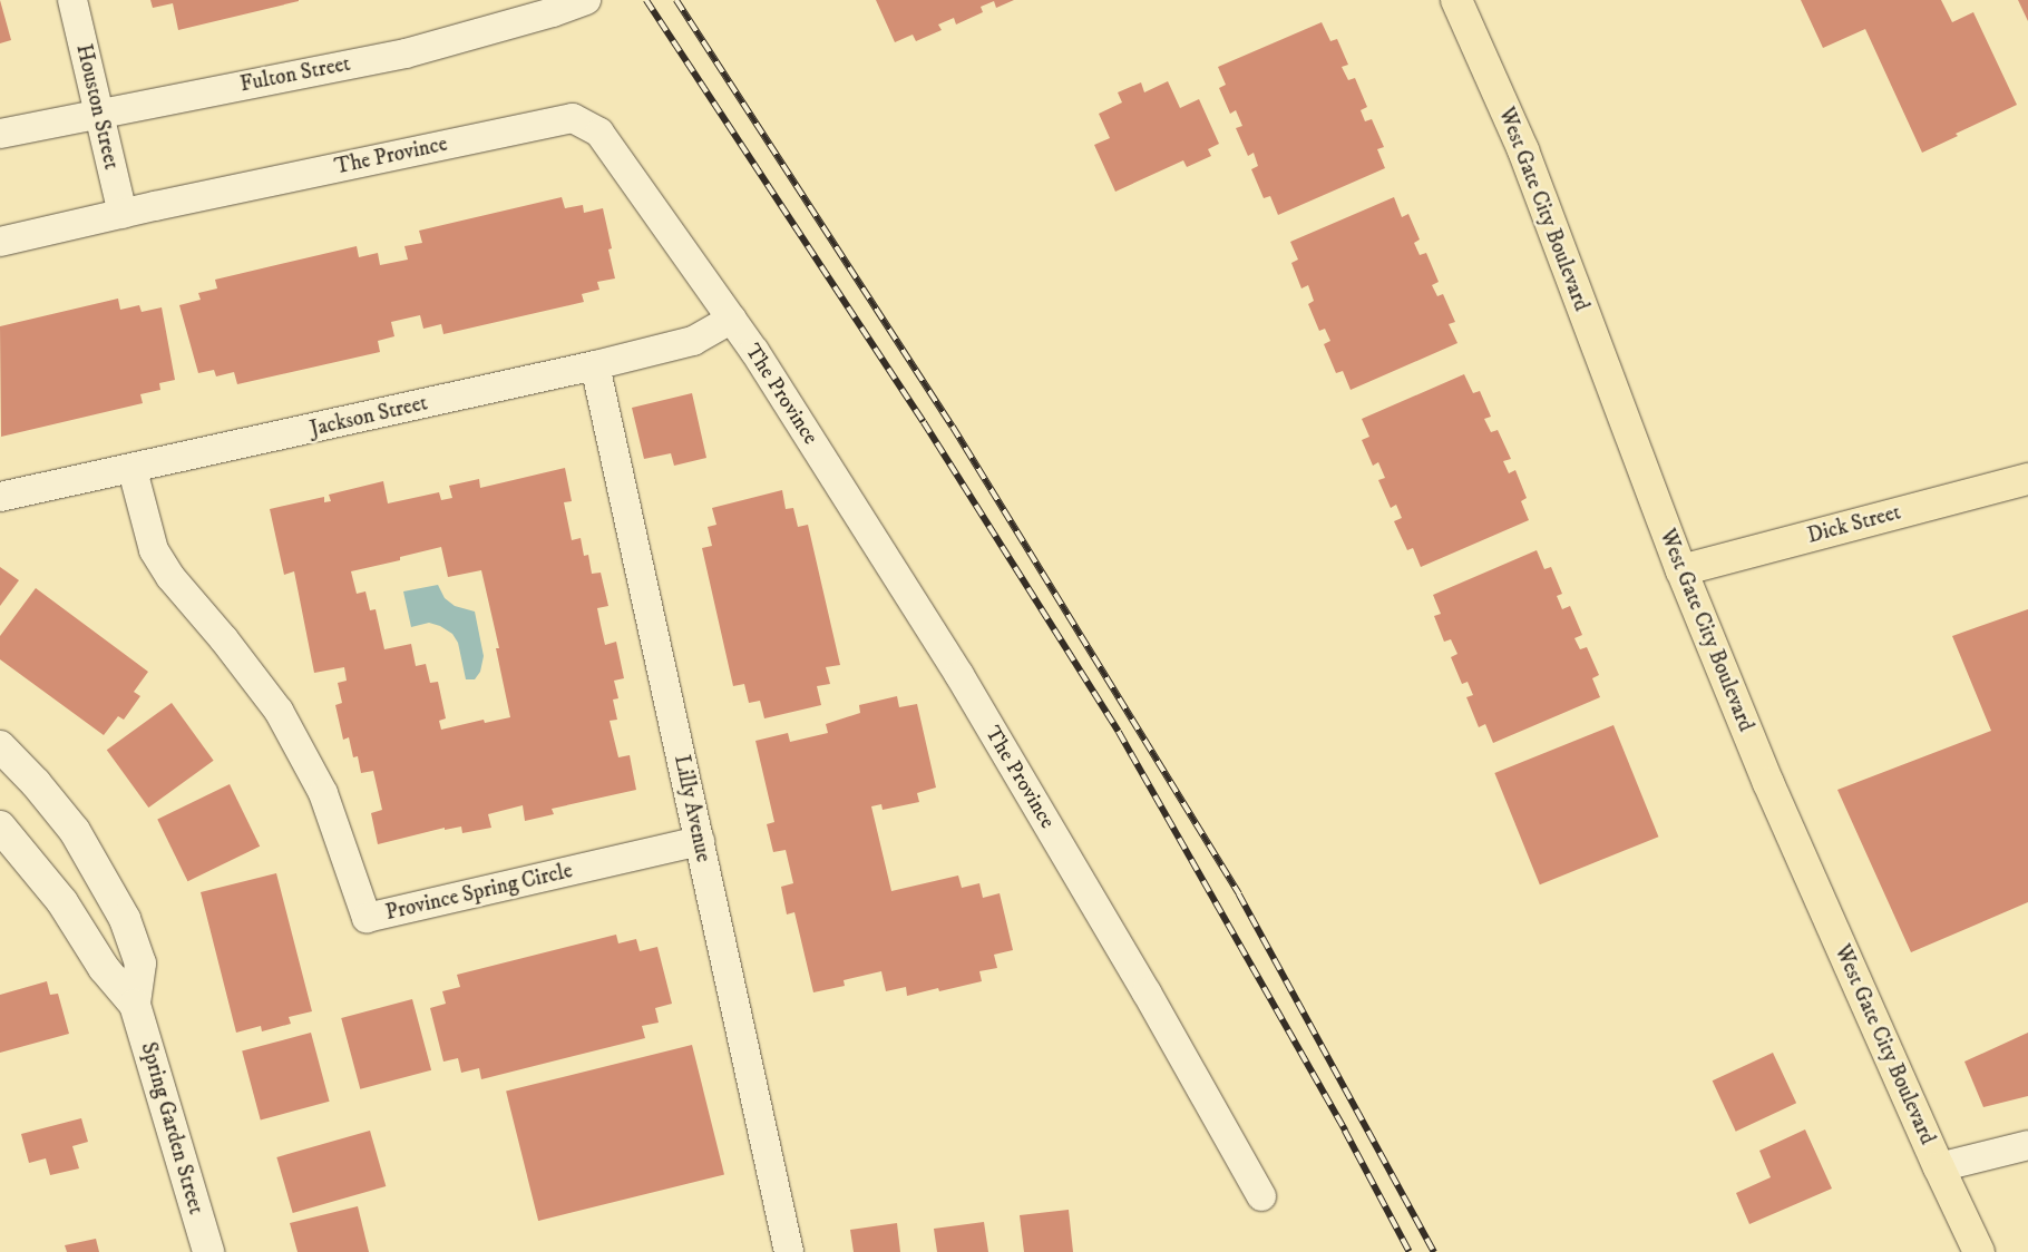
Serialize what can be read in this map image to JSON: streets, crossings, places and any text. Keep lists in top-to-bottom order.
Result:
{
  "streets": {
    "main road": ["West Gate City Boulevard", "Dick Street", "Spring Garden Street"],
    "street": [
      "Fulton Street",
      "Houston Street",
      "The Province",
      "Jackson Street",
      "Lilly Avenue",
      "Province Spring Circle"
    ]
  },
  "crossings": [
    ["Fulton Street", "Houston Street"],
    ["Houston Street", "The Province"],
    ["The Province", "Jackson Street"],
    ["West Gate City Boulevard", "Dick Street"],
    ["Jackson Street", "Lilly Avenue"],
    ["Jackson Street", "Province Spring Circle"],
    ["Lilly Avenue", "Province Spring Circle"]
  ]
}
